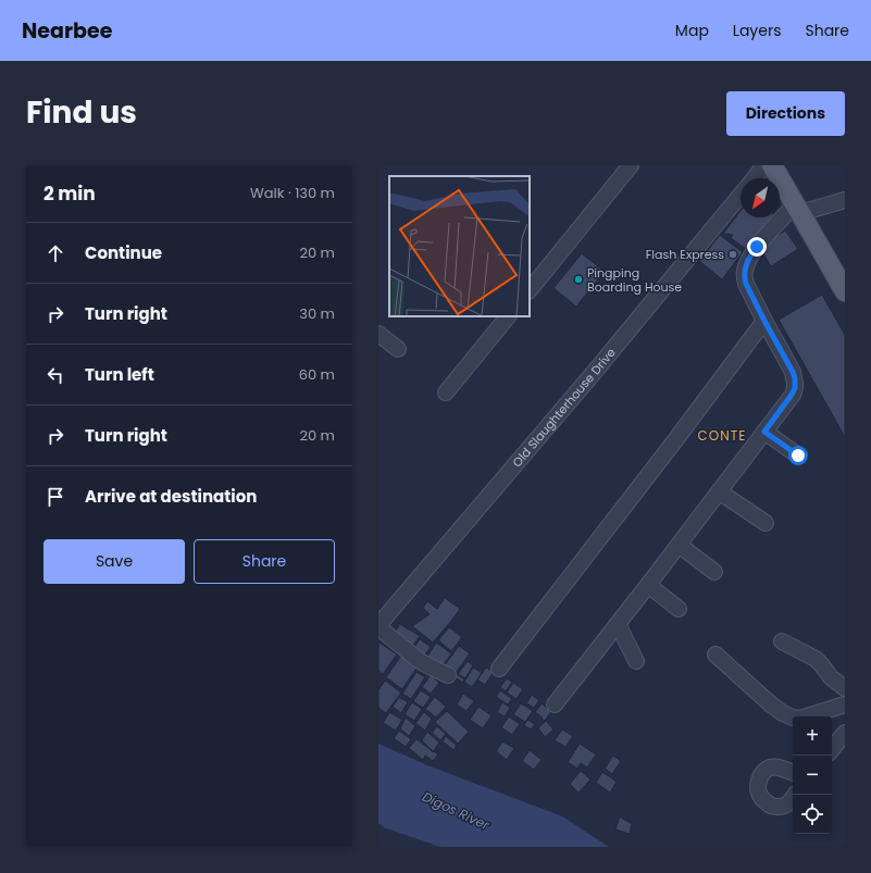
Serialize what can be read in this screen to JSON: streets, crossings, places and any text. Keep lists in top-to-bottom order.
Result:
{
  "streets": {
    "street": ["Old Slaughterhouse Drive"]
  },
  "districts": ["CONTE"],
  "water": ["Digos River"],
  "places": ["Flash Express", "Pingping Boarding House"],
  "north": "bottom left",
  "page": {
    "header": "Nearbee",
    "nav": ["Map", "Layers", "Share"],
    "title": "Find us",
    "buttons": [
      "Directions",
      ["Save", "Share"]
    ],
    "heading": ["2 min", "Walk · 130 m"],
    "list": [
      ["Continue", "20 m"],
      ["Turn right", "30 m"],
      ["Turn left", "60 m"],
      ["Turn right", "20 m"],
      "Arrive at destination"
    ],
    "map_buttons": ["+", "−"]
  }
}
